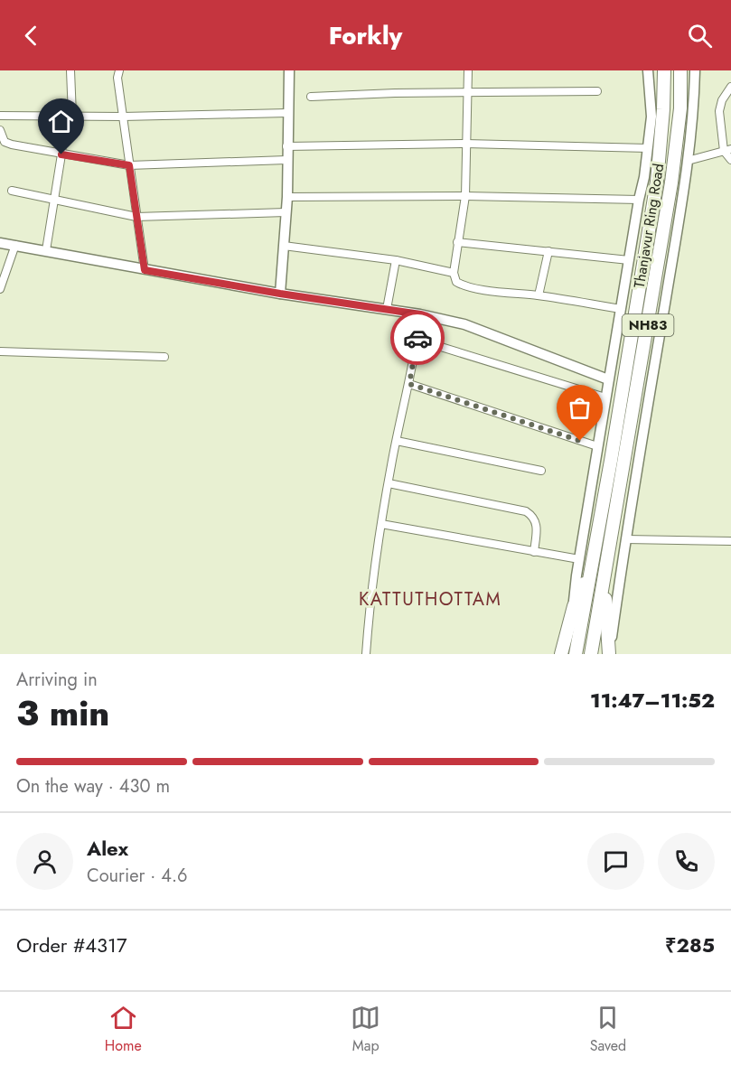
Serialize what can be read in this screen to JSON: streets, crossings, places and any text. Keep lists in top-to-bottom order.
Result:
{
  "streets": {
    "highway": ["Thanjavur Ring Road", "NH83"]
  },
  "crossings": [
    ["Thanjavur Ring Road", "NH83"]
  ],
  "districts": ["KATTUTHOTTAM"],
  "page": {
    "header": "Forkly",
    "heading": ["3 min", "Arriving in", "11:47–11:52"],
    "panel": [
      "Alex",
      "Courier · 4.6",
      "Order #4317",
      "₹285"
    ],
    "bar": "On the way · 430 m",
    "tabs": ["Home", "Map", "Saved"]
  }
}
